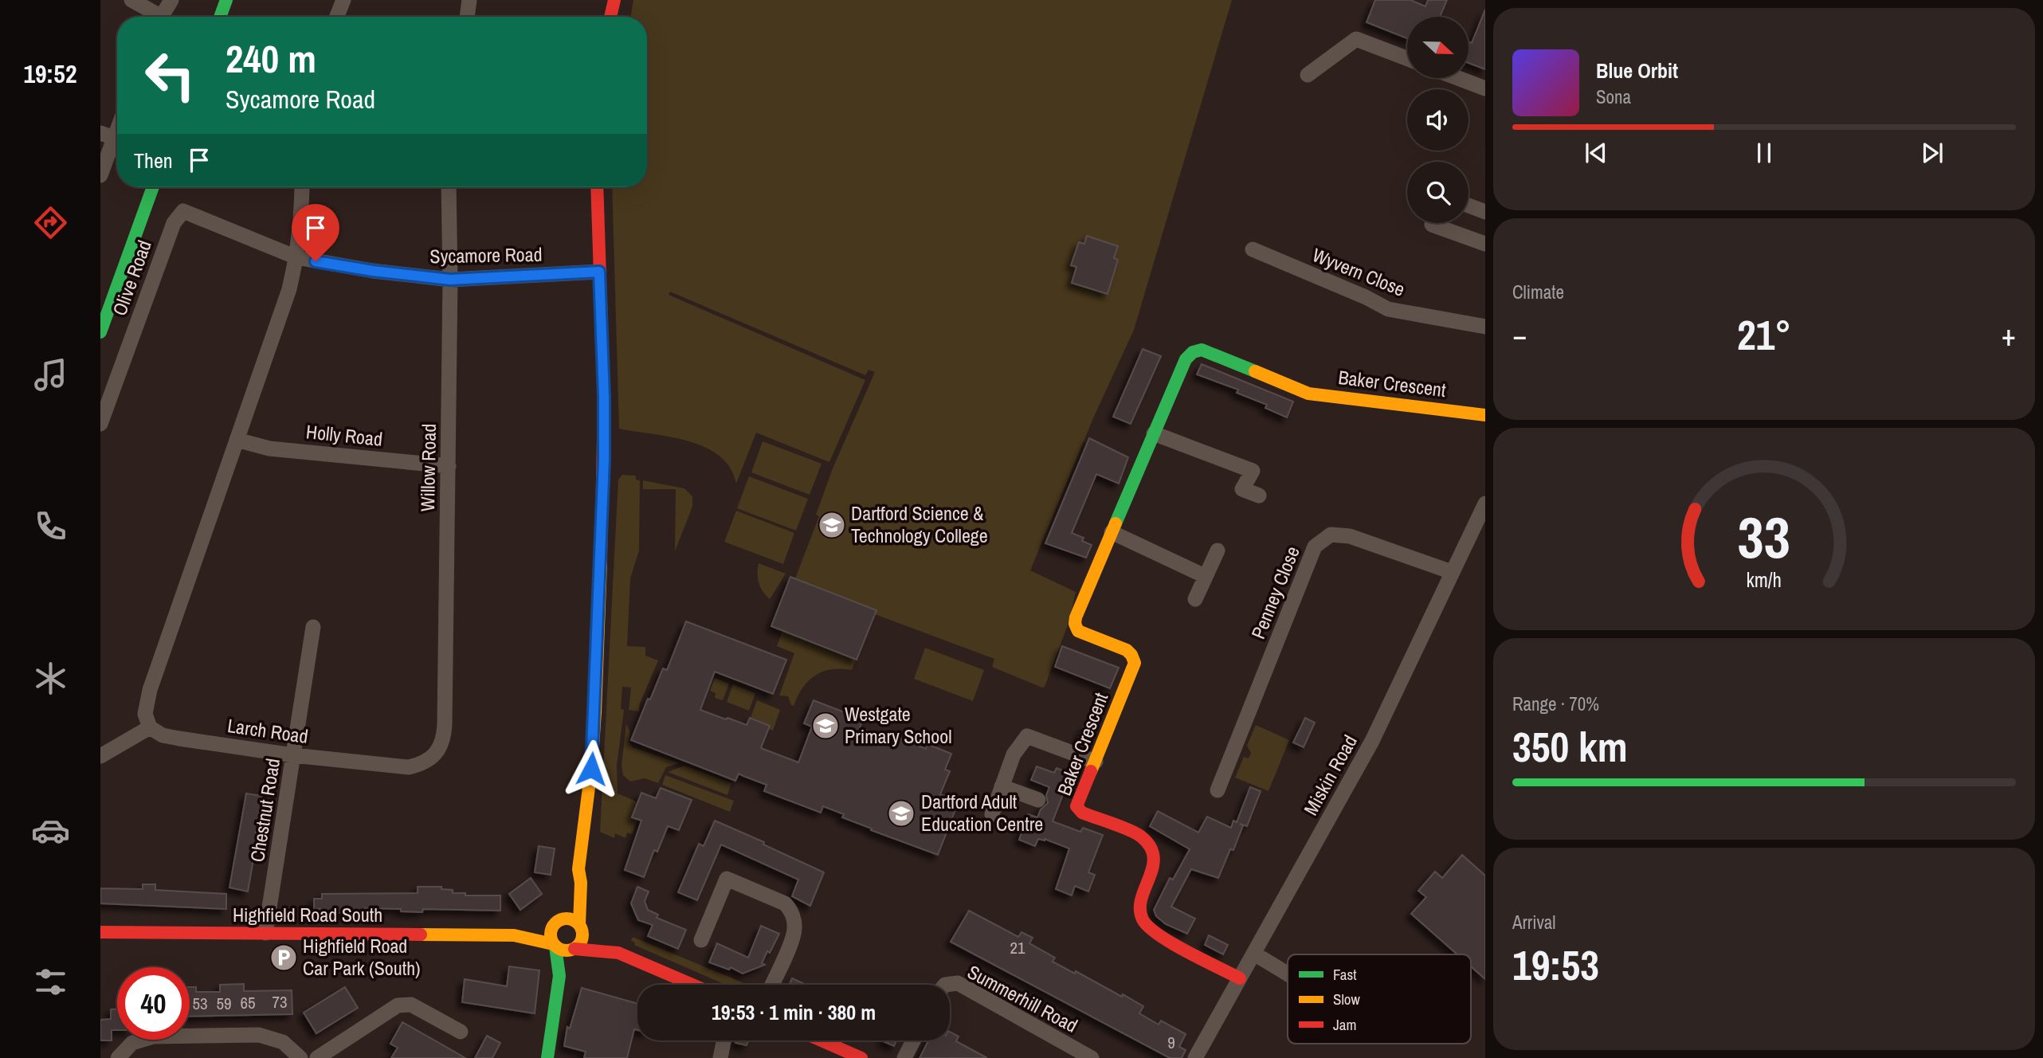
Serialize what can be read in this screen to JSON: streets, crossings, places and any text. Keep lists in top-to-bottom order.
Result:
{
  "streets": {
    "street": [
      "Sycamore Road",
      "Wyvern Close",
      "Olive Road",
      "Baker Crescent",
      "Holly Road",
      "Willow Road",
      "Penney Close",
      "Larch Road",
      "Miskin Road",
      "Chestnut Road",
      "Highfield Road South",
      "Summerhill Road"
    ]
  },
  "crossings": [
    ["Sycamore Road", "Olive Road"],
    ["Sycamore Road", "Willow Road"],
    ["Baker Crescent", "Miskin Road"],
    ["Holly Road", "Willow Road"],
    ["Willow Road", "Larch Road"],
    ["Penney Close", "Miskin Road"],
    ["Larch Road", "Chestnut Road"],
    ["Chestnut Road", "Highfield Road South"]
  ],
  "places": {
    "school or university": ["Dartford Science & Technology College", "Westgate Primary School", "Dartford Adult Education Centre"],
    "parking": ["Highfield Road Car Park (South)"]
  },
  "house_numbers": [
    "21",
    "73",
    "65",
    "53",
    "59",
    "9"
  ],
  "legend": ["Fast", "Slow", "Jam"],
  "north": "right",
  "page": {
    "tabs": "19:52",
    "turn": ["240 m", "Sycamore Road"],
    "song": ["Blue Orbit", "Sona"],
    "then": "Then",
    "tile": [
      "Climate",
      ["Range · 70%", "350 km"],
      ["Arrival", "19:53"]
    ],
    "heat": ["−", "21°", "+"],
    "limit": "40",
    "trip": "19:53 · 1 min · 380 m",
    "gauge": ["33", "km/h"]
  }
}
